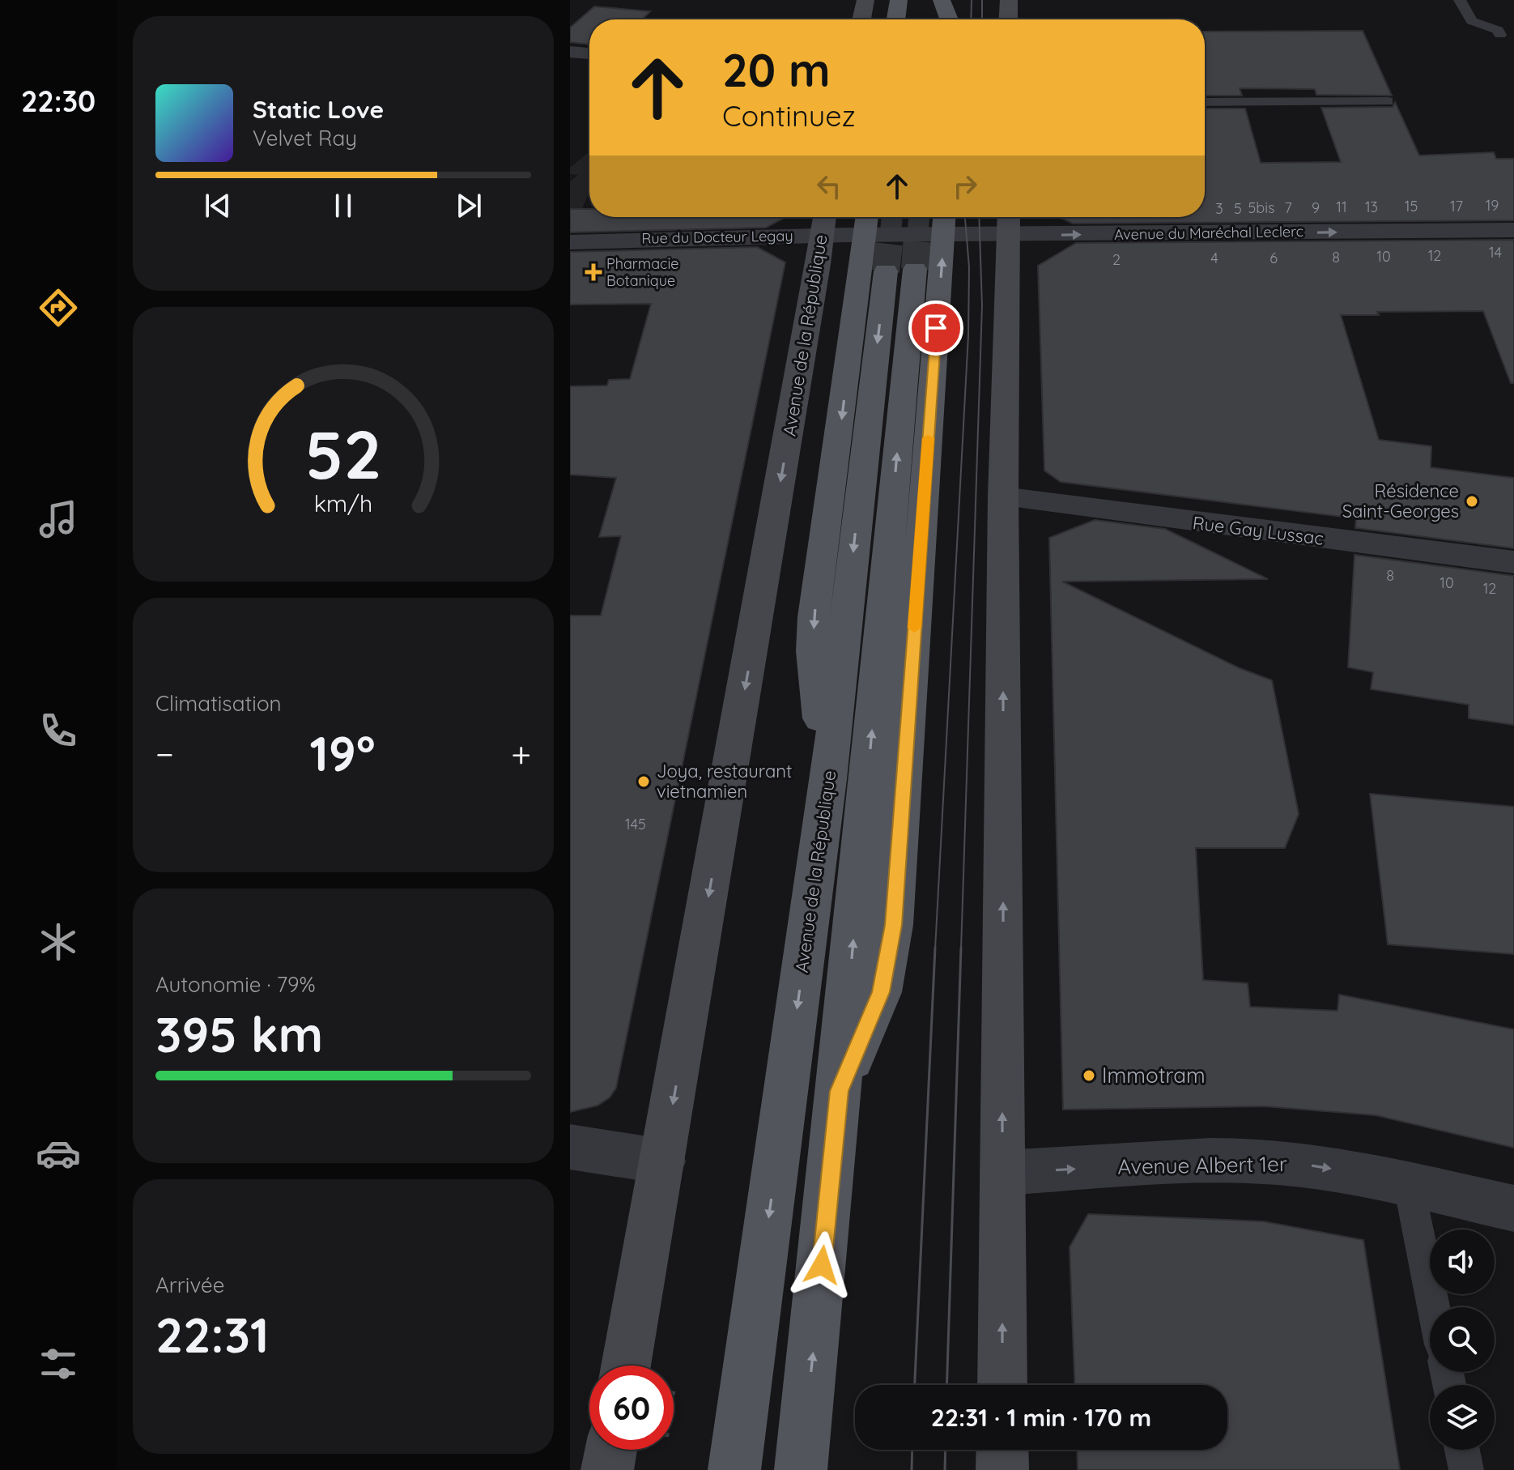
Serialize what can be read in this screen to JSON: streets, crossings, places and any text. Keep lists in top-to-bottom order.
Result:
{
  "streets": {
    "main road": ["Avenue de la République"],
    "street": [
      "Avenue du Maréchal Leclerc",
      "Rue du Docteur Legay",
      "Rue Gay Lussac",
      "Avenue Albert 1er"
    ]
  },
  "crossings": [
    ["Avenue du Maréchal Leclerc", "Rue du Docteur Legay"],
    ["Avenue du Maréchal Leclerc", "Avenue de la République"],
    ["Rue du Docteur Legay", "Avenue de la République"]
  ],
  "one_way": ["Avenue du Maréchal Leclerc", "Avenue Albert 1er"],
  "places": {
    "health": ["Pharmacie Botanique"],
    "other": ["Résidence Saint-Georges", "Joya, restaurant vietnamien", "Immotram"]
  },
  "house_numbers": [
    "19",
    "15",
    "17",
    "11",
    "13",
    "5bis",
    "7",
    "9",
    "3",
    "5",
    "14",
    "12",
    "10",
    "8",
    "4",
    "6",
    "2",
    "8",
    "10",
    "12",
    "145"
  ],
  "page": {
    "tabs": "22:30",
    "turn": ["20 m", "Continuez"],
    "song": ["Static Love", "Velvet Ray"],
    "tile": [
      "Climatisation",
      ["Autonomie · 79%", "395 km"],
      ["Arrivée", "22:31"]
    ],
    "heat": ["−", "19°", "+"],
    "limit": "60",
    "trip": "22:31 · 1 min · 170 m",
    "gauge": ["52", "km/h"]
  }
}
